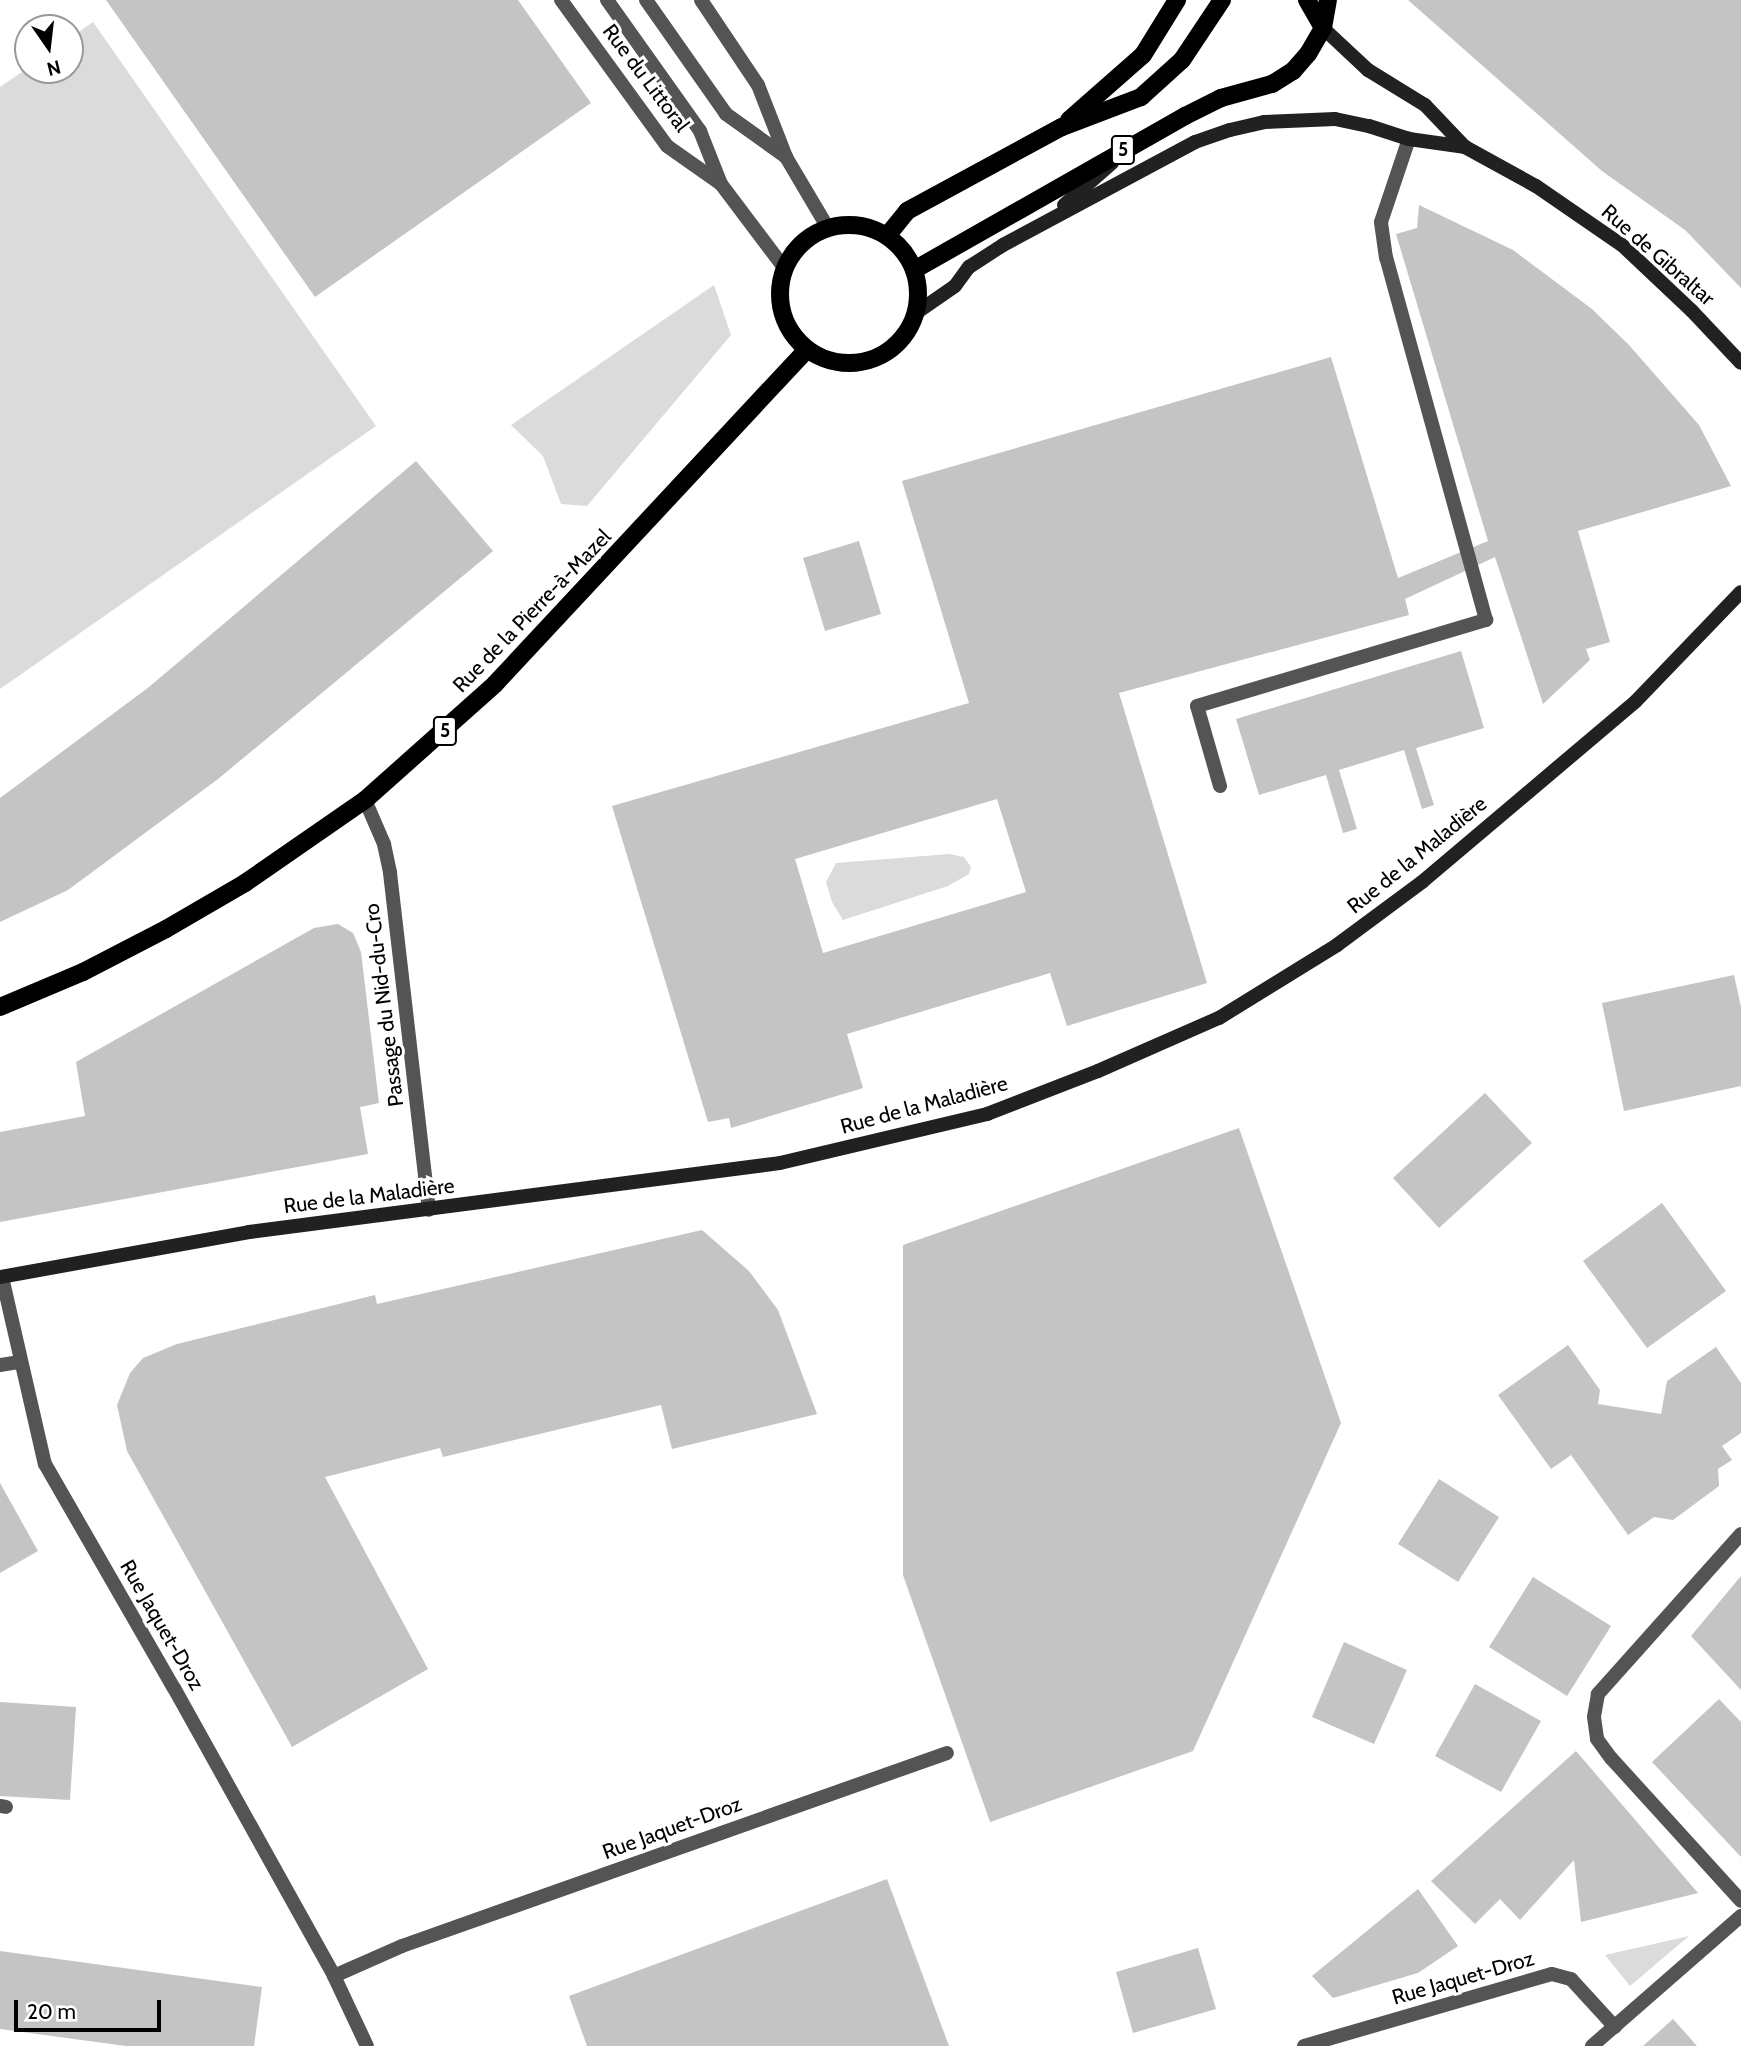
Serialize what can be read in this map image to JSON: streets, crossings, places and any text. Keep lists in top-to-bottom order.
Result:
{
  "streets": {
    "main road": ["5", "Rue de la Pierre-à-Mazel"],
    "street": [
      "Rue du Littoral",
      "Rue de Gibraltar",
      "Rue de la Maladière",
      "Passage du Nid-du-Cro",
      "Rue Jaquet-Droz"
    ]
  },
  "crossings": [
    ["Rue du Littoral", "5"],
    ["Rue du Littoral", "Rue de la Pierre-à-Mazel"],
    ["5", "Rue de Gibraltar"],
    ["5", "Rue de la Pierre-à-Mazel"],
    ["Rue de la Pierre-à-Mazel", "Passage du Nid-du-Cro"],
    ["Rue de la Maladière", "Passage du Nid-du-Cro"],
    ["Rue de la Maladière", "Rue Jaquet-Droz"]
  ],
  "scale_bar": "20 m",
  "north": "bottom"
}
